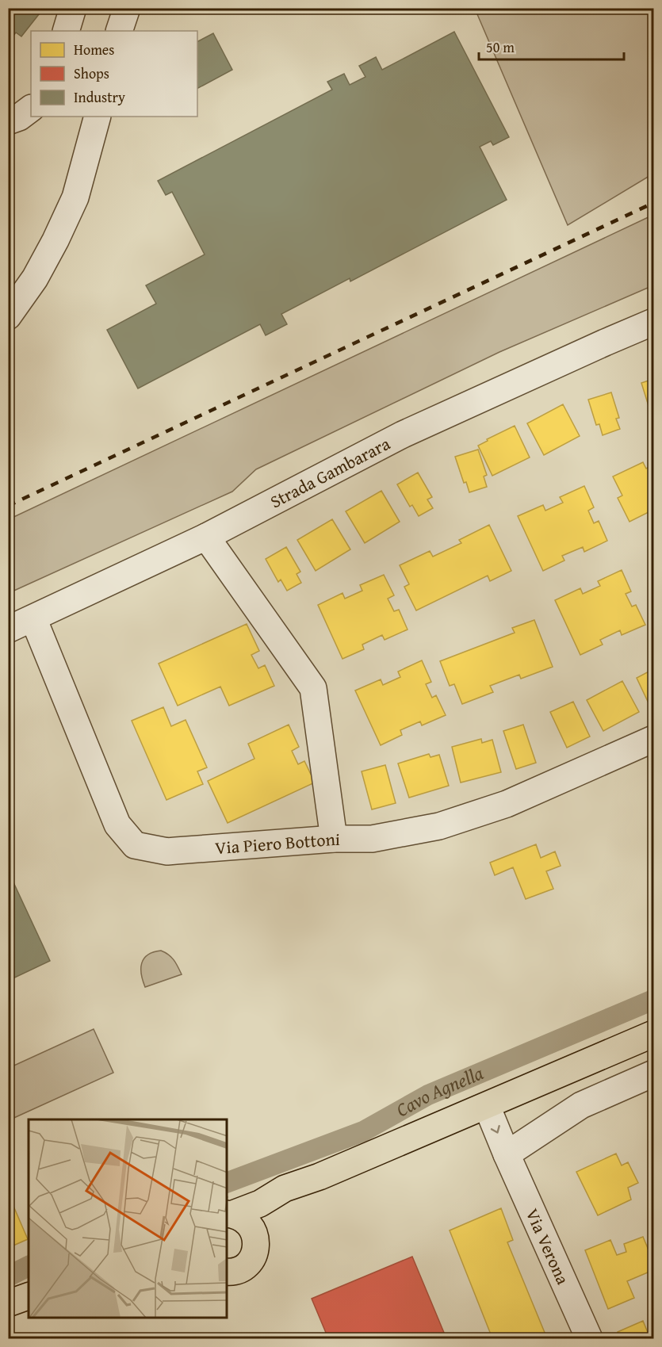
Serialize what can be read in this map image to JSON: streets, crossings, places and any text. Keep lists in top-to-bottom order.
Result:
{
  "streets": {
    "street": ["Strada Gambarara", "Via Piero Bottoni", "Via Verona"]
  },
  "crossings": [
    ["Strada Gambarara", "Via Piero Bottoni"]
  ],
  "water": ["Cavo Agnella"],
  "legend": ["Homes", "Shops", "Industry"],
  "scale_bar": "50 m"
}
